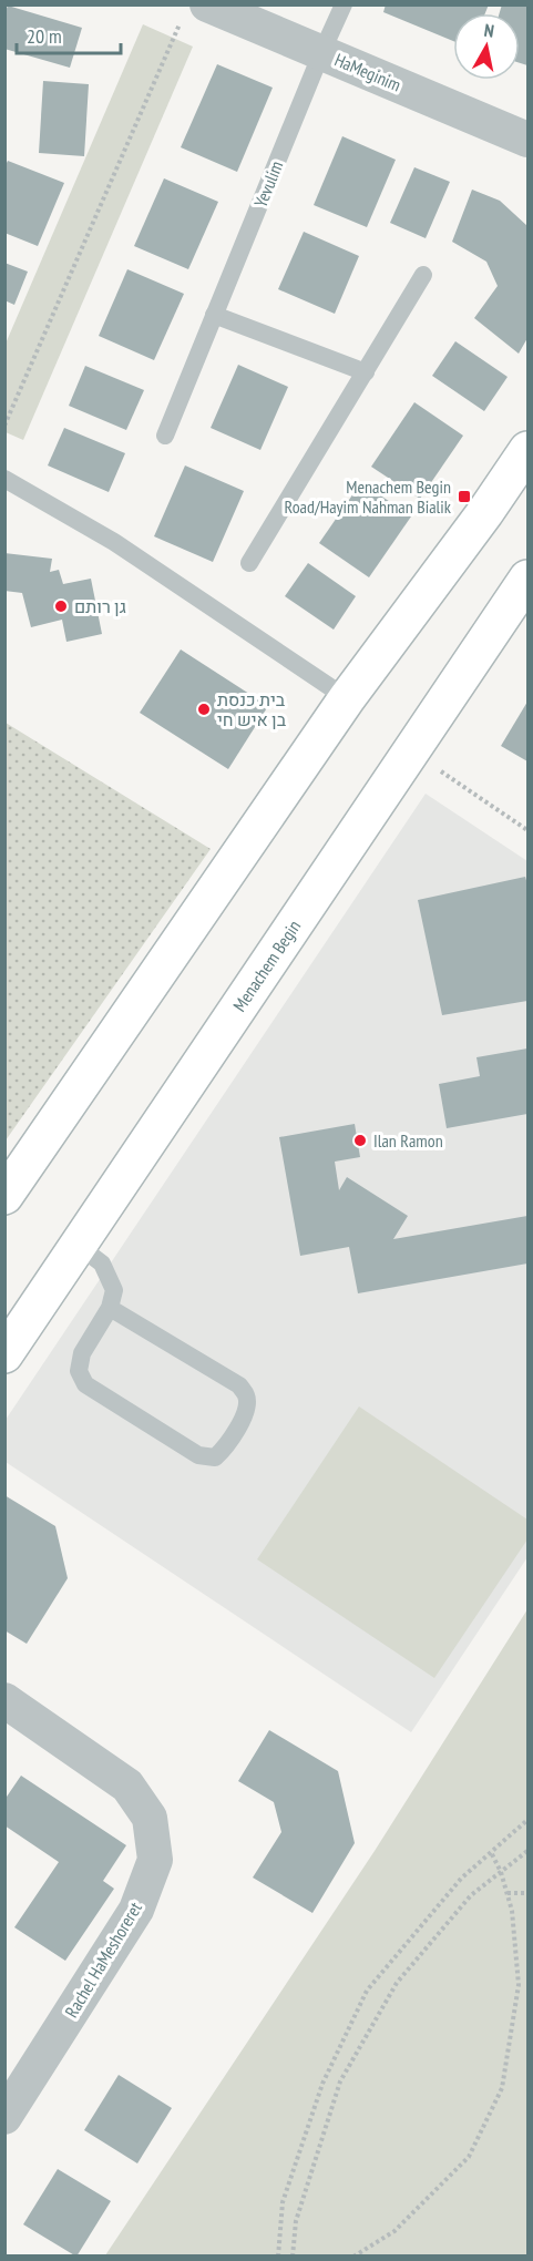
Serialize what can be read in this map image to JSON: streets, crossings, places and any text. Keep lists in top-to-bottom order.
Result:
{
  "streets": {
    "main road": ["Menachem Begin"],
    "street": ["HaMeginim", "Rachel HaMeshoreret"],
    "lane": ["Yevulim"]
  },
  "crossings": [
    ["HaMeginim", "Yevulim"]
  ],
  "places": {
    "transit": ["Menachem Begin Road/Hayim Nahman Bialik"],
    "other": ["גן רותם", "בית כנסת בן איש חי", "Ilan Ramon"]
  },
  "scale_bar": "20 m",
  "north": "top"
}
